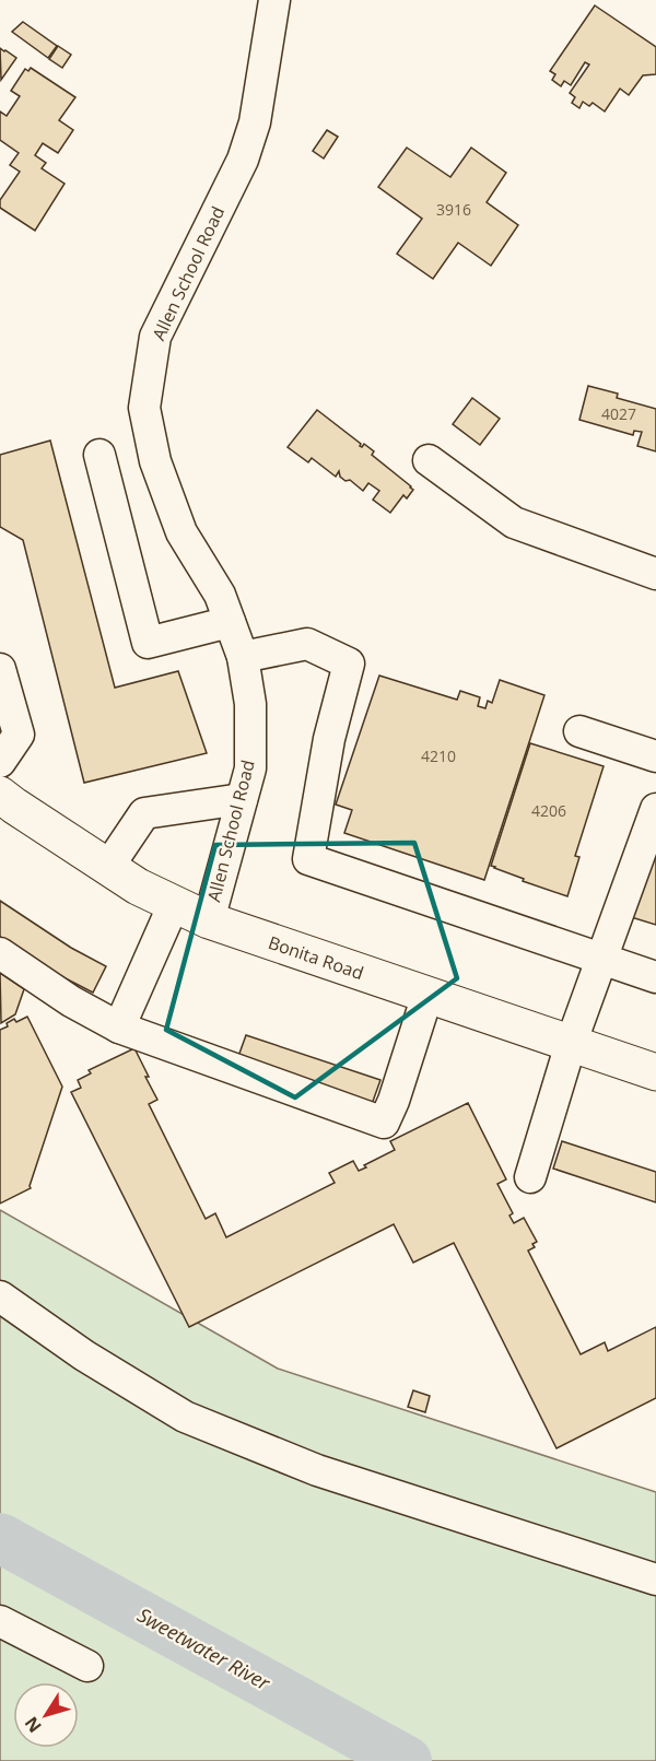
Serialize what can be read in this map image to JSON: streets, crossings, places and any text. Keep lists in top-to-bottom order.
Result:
{
  "streets": {
    "main road": ["Bonita Road"],
    "street": ["Allen School Road"]
  },
  "crossings": [
    ["Allen School Road", "Bonita Road"]
  ],
  "water": ["Sweetwater River"],
  "house_numbers": [
    "3916",
    "4027",
    "4210",
    "4206"
  ],
  "north": "bottom left"
}
